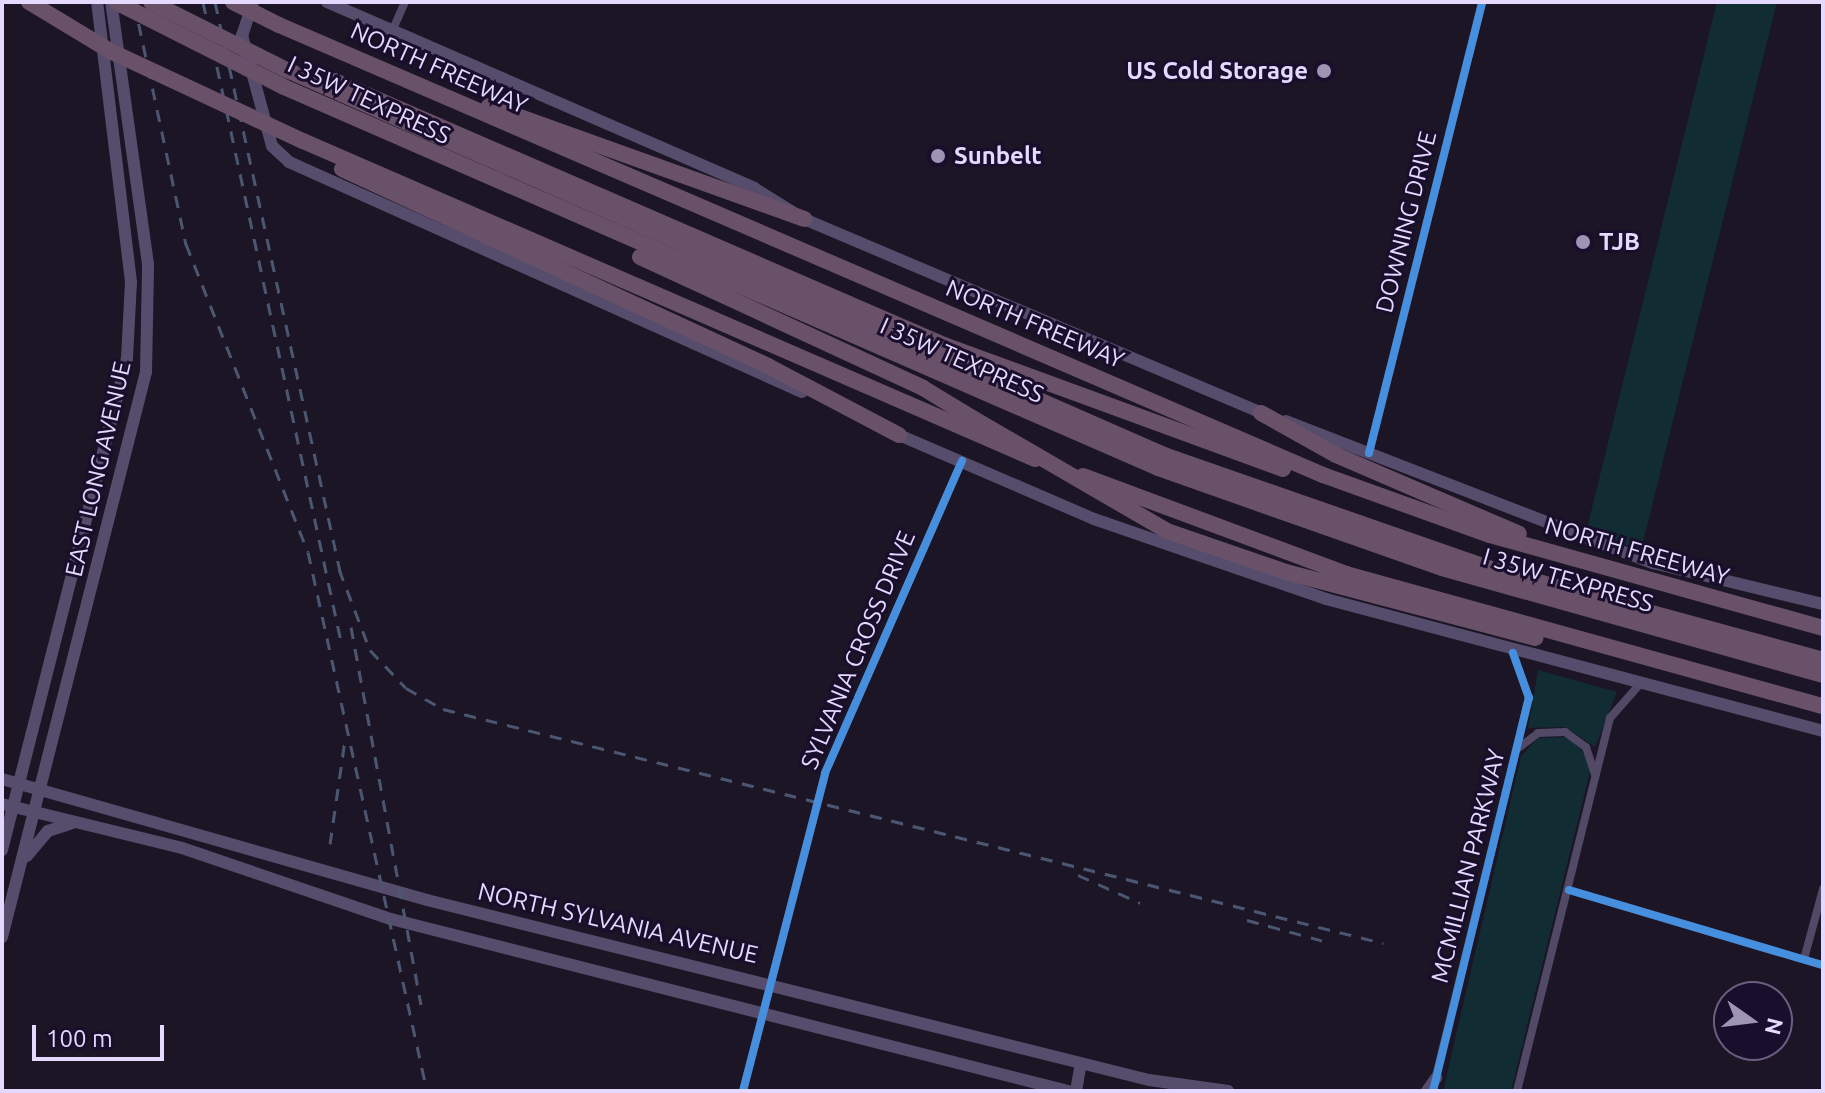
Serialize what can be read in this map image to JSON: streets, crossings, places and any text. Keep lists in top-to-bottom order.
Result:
{
  "streets": {
    "highway": ["NORTH FREEWAY", "I 35W TEXPRESS"],
    "main road": ["EAST LONG AVENUE", "NORTH SYLVANIA AVENUE"],
    "street": ["DOWNING DRIVE", "SYLVANIA CROSS DRIVE", "MCMILLIAN PARKWAY"]
  },
  "crossings": [
    ["NORTH FREEWAY", "DOWNING DRIVE"],
    ["I 35W TEXPRESS", "EAST LONG AVENUE"],
    ["EAST LONG AVENUE", "NORTH SYLVANIA AVENUE"],
    ["SYLVANIA CROSS DRIVE", "NORTH SYLVANIA AVENUE"]
  ],
  "places": ["US Cold Storage", "Sunbelt", "TJB"],
  "scale_bar": "100 m",
  "north": "right"
}
